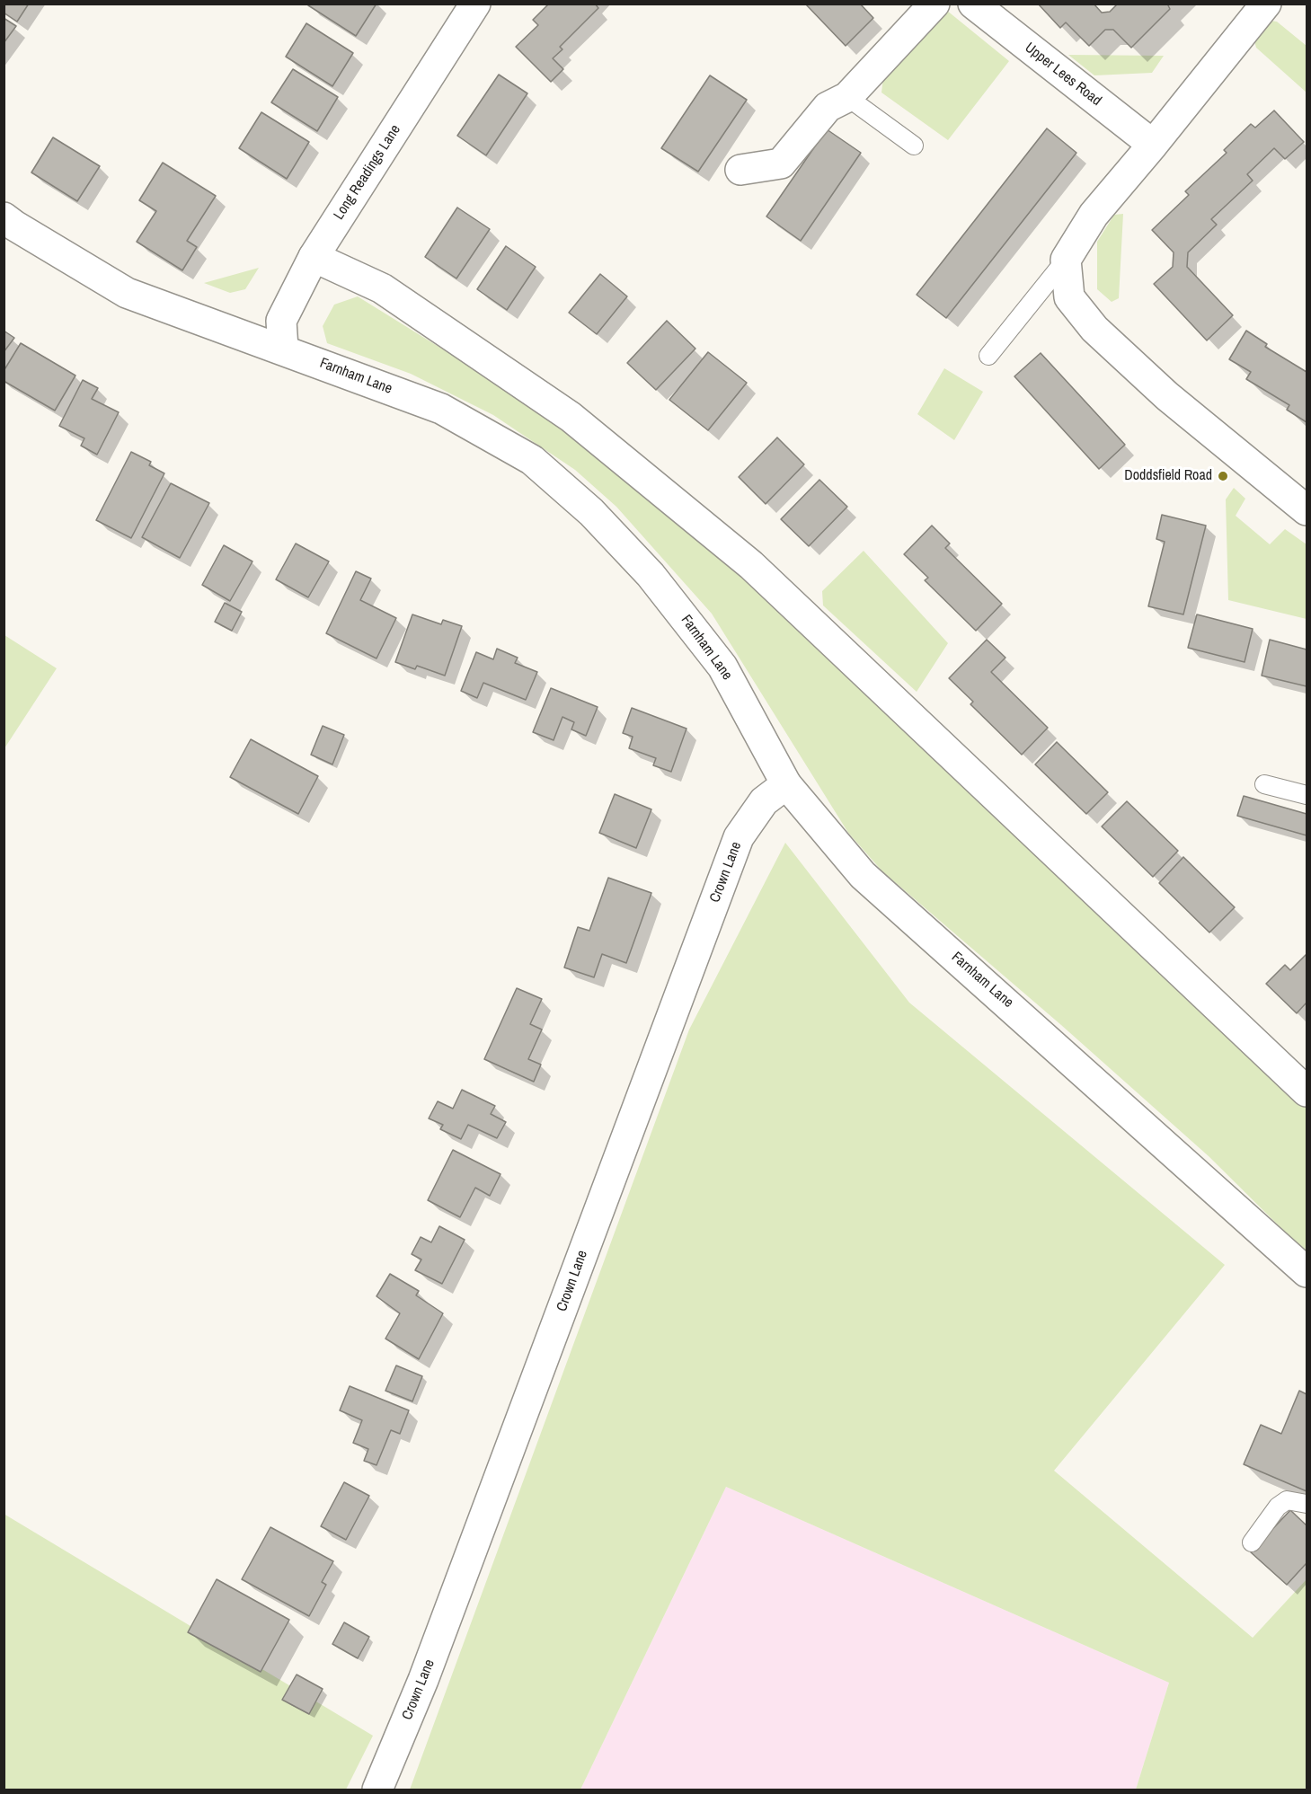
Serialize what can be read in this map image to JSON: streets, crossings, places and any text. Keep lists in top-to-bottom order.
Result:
{
  "streets": {
    "street": [
      "Upper Lees Road",
      "Long Readings Lane",
      "Farnham Lane",
      "Crown Lane"
    ]
  },
  "crossings": [
    ["Long Readings Lane", "Farnham Lane"],
    ["Farnham Lane", "Crown Lane"]
  ],
  "places": ["Doddsfield Road"]
}
